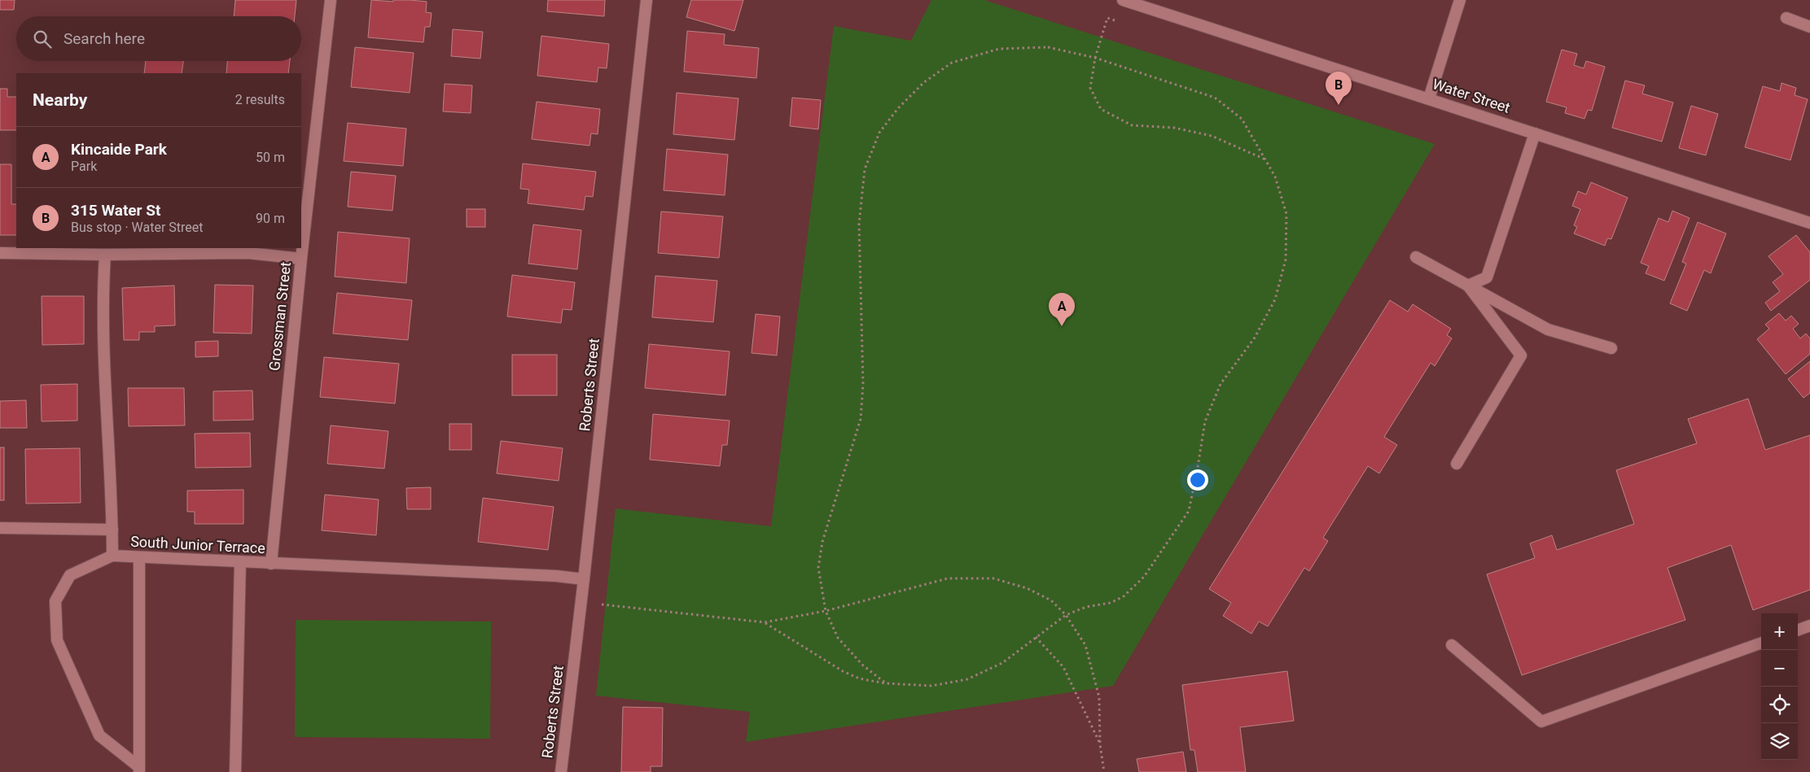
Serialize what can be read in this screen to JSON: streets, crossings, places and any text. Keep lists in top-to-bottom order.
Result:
{
  "streets": {
    "street": [
      "Water Street",
      "Grossman Street",
      "Roberts Street",
      "South Junior Terrace"
    ]
  },
  "crossings": [
    ["Grossman Street", "South Junior Terrace"],
    ["Roberts Street", "South Junior Terrace"]
  ],
  "page": {
    "search": "Search here",
    "pins": ["B", "A"],
    "heading": ["Nearby", "2 results"],
    "list": [
      {
        "mark": "A",
        "name": "Kincaide Park",
        "note": "Park",
        "value": "50 m"
      },
      {
        "mark": "B",
        "name": "315 Water St",
        "note": "Bus stop · Water Street",
        "value": "90 m"
      }
    ],
    "map_buttons": ["+", "−"]
  }
}
